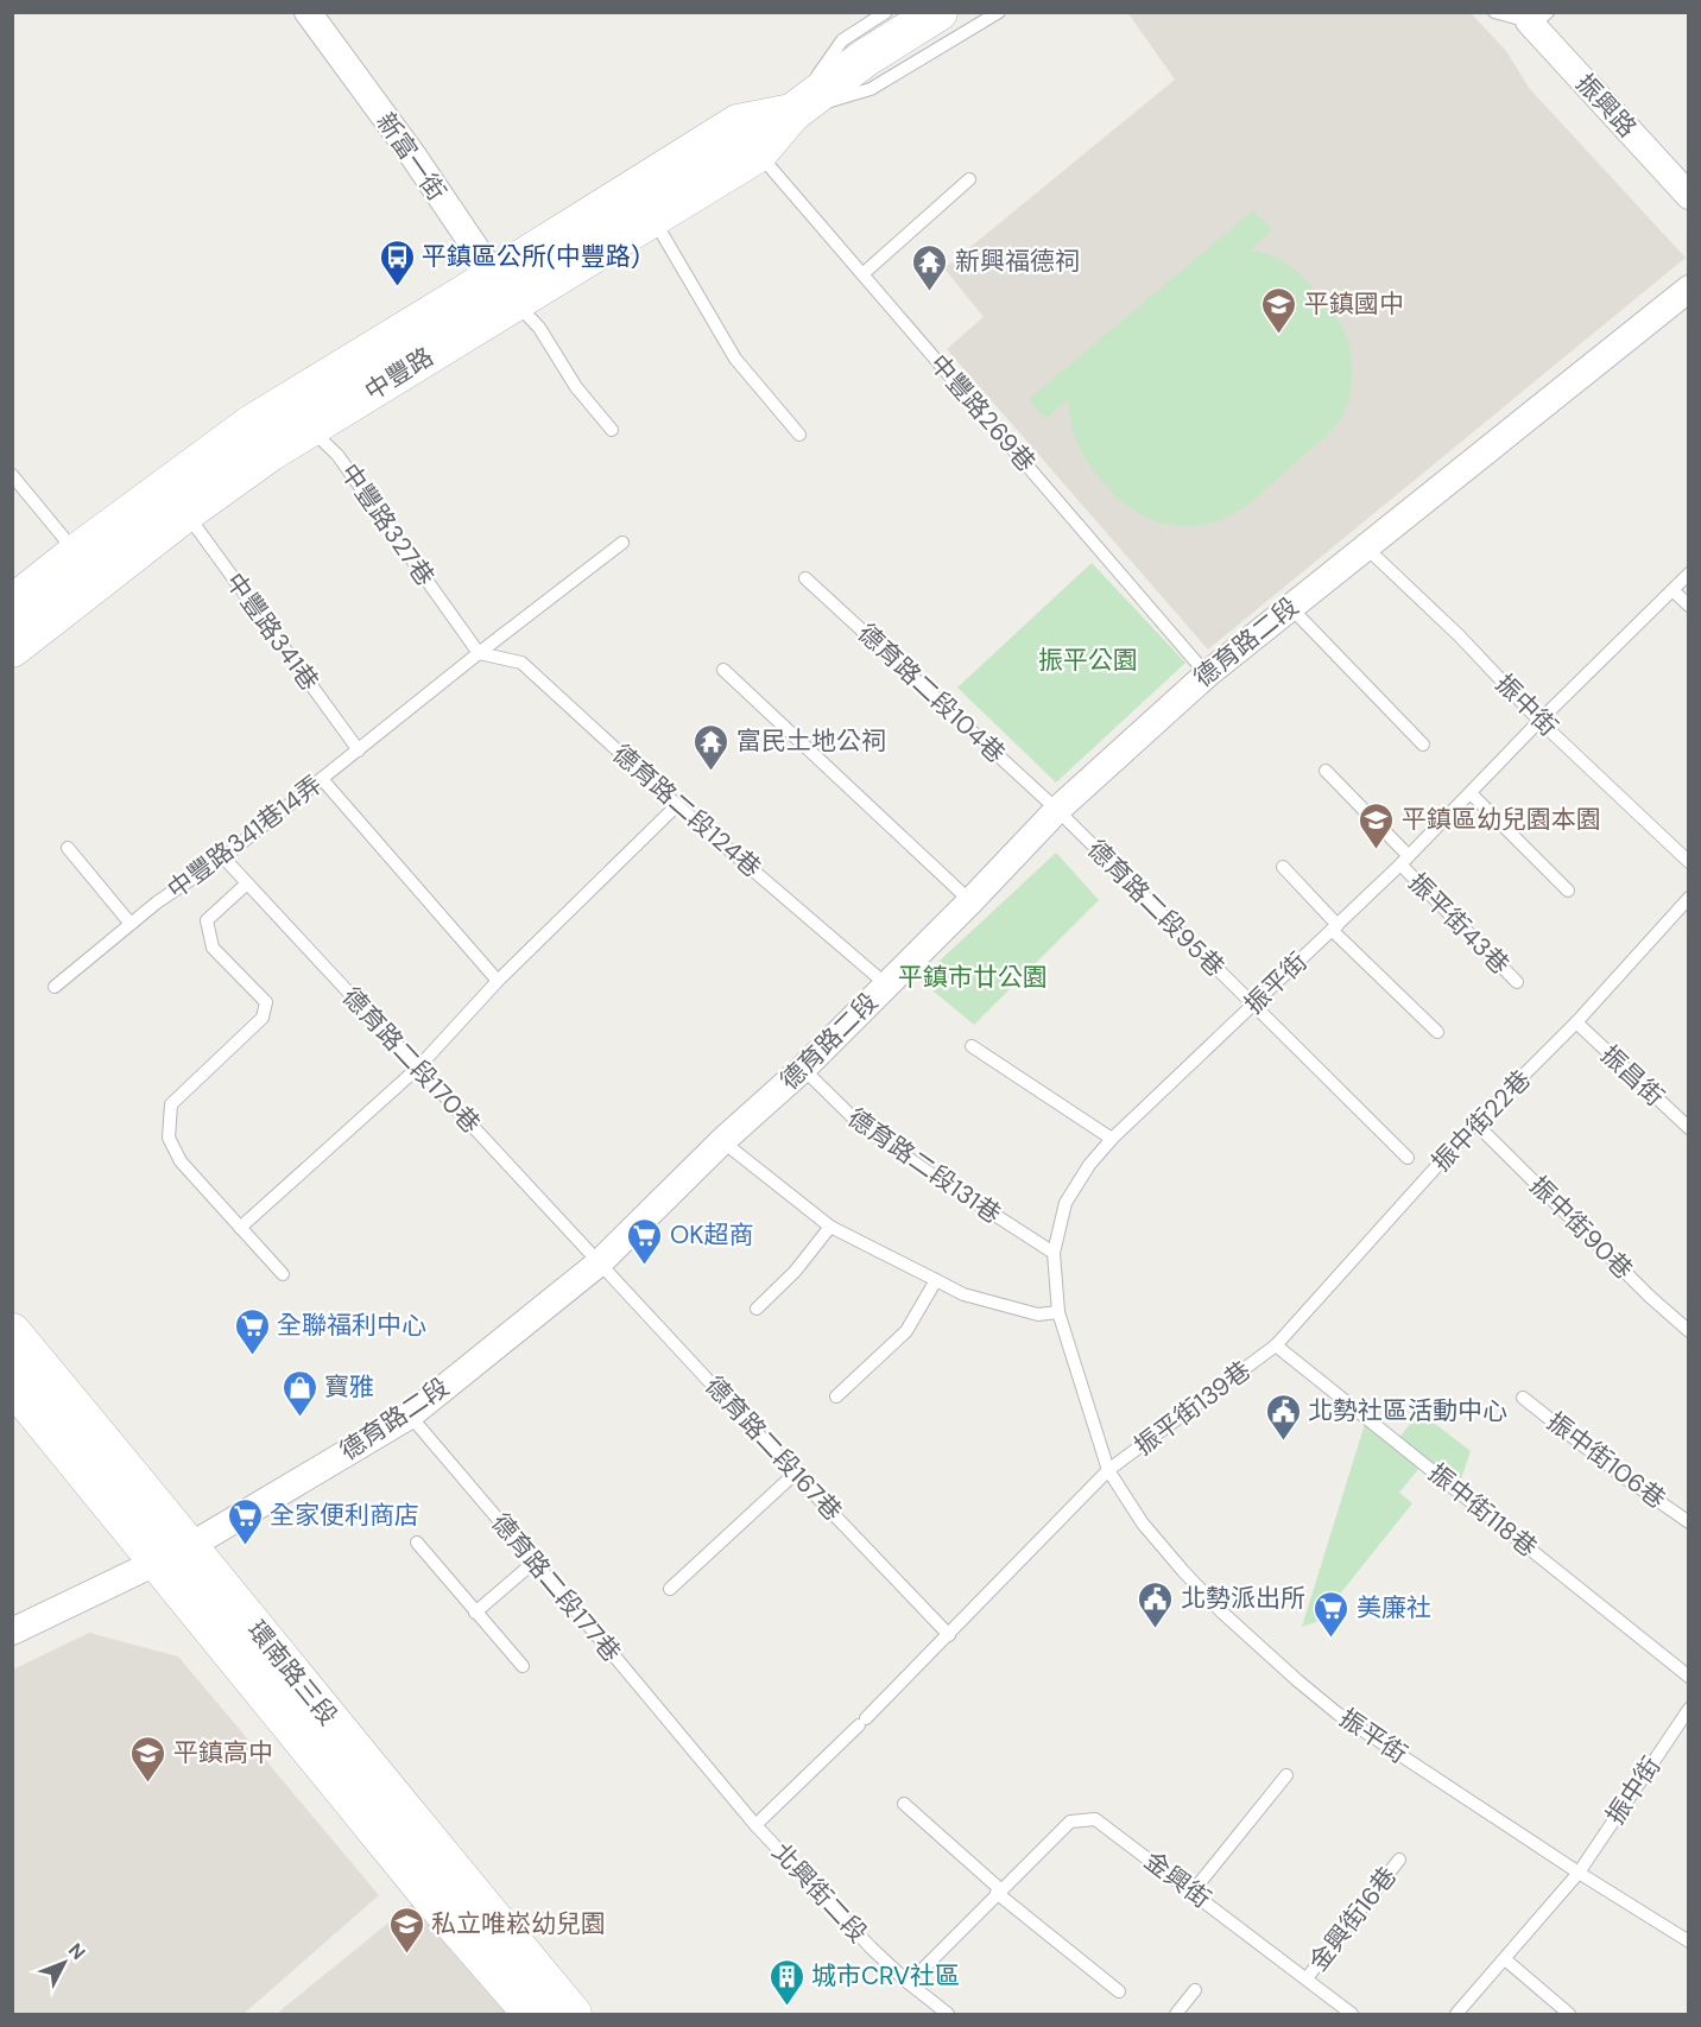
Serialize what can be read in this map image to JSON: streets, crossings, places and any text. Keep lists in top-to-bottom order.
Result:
{
  "streets": {
    "main road": ["中豐路", "環南路三段"],
    "street": ["振興路", "新富一街", "德育路二段"],
    "lane": [
      "中豐路269巷",
      "中豐路327巷",
      "中豐路341巷",
      "德育路二段104巷",
      "振中街",
      "德育路二段124巷",
      "中豐路341巷14弄",
      "德育路二段95巷",
      "振平街43巷",
      "振平街",
      "德育路二段170巷",
      "振昌街",
      "振中街22巷",
      "德育路二段131巷",
      "振中街90巷",
      "振平街139巷",
      "德育路二段167巷",
      "振中街106巷",
      "振中街118巷",
      "德育路二段177巷",
      "金興街",
      "北興街二段",
      "金興街16巷"
    ]
  },
  "crossings": [
    ["新富一街", "中豐路"],
    ["中豐路", "中豐路269巷"],
    ["中豐路", "中豐路327巷"],
    ["中豐路", "中豐路341巷"],
    ["中豐路269巷", "德育路二段"],
    ["中豐路327巷", "德育路二段124巷"],
    ["中豐路327巷", "中豐路341巷14弄"],
    ["中豐路341巷", "中豐路341巷14弄"],
    ["德育路二段", "德育路二段104巷"],
    ["德育路二段", "振中街"],
    ["德育路二段", "德育路二段124巷"],
    ["德育路二段", "德育路二段95巷"],
    ["德育路二段", "德育路二段170巷"],
    ["德育路二段", "德育路二段131巷"],
    ["德育路二段", "德育路二段167巷"],
    ["德育路二段", "德育路二段177巷"],
    ["德育路二段", "環南路三段"],
    ["德育路二段104巷", "德育路二段95巷"],
    ["振中街", "振平街"],
    ["德育路二段124巷", "中豐路341巷14弄"],
    ["中豐路341巷14弄", "德育路二段170巷"],
    ["德育路二段95巷", "振平街"],
    ["振平街43巷", "振平街"],
    ["振平街", "德育路二段131巷"],
    ["振平街", "振平街139巷"],
    ["德育路二段170巷", "德育路二段167巷"],
    ["振昌街", "振中街22巷"],
    ["振中街22巷", "振中街90巷"],
    ["振中街22巷", "振平街139巷"],
    ["振中街22巷", "振中街118巷"],
    ["振平街139巷", "振中街118巷"],
    ["德育路二段177巷", "北興街二段"],
    ["金興街", "北興街二段"],
    ["金興街", "金興街16巷"]
  ],
  "parks": ["振平公園", "平鎮市廿公園"],
  "places": {
    "bus stop": ["平鎮區公所(中豐路)"],
    "temple": ["新興福德祠", "富民土地公祠"],
    "school or university": [
      "平鎮國中",
      "平鎮區幼兒園本園",
      "平鎮高中",
      "私立唯崧幼兒園"
    ],
    "supermarket": [
      "OK超商",
      "全聯福利中心",
      "全家便利商店",
      "美廉社"
    ],
    "shop": ["寶雅"],
    "public building": ["北勢社區活動中心", "北勢派出所"],
    "building": ["城市CRV社區"]
  },
  "north": "top right"
}
